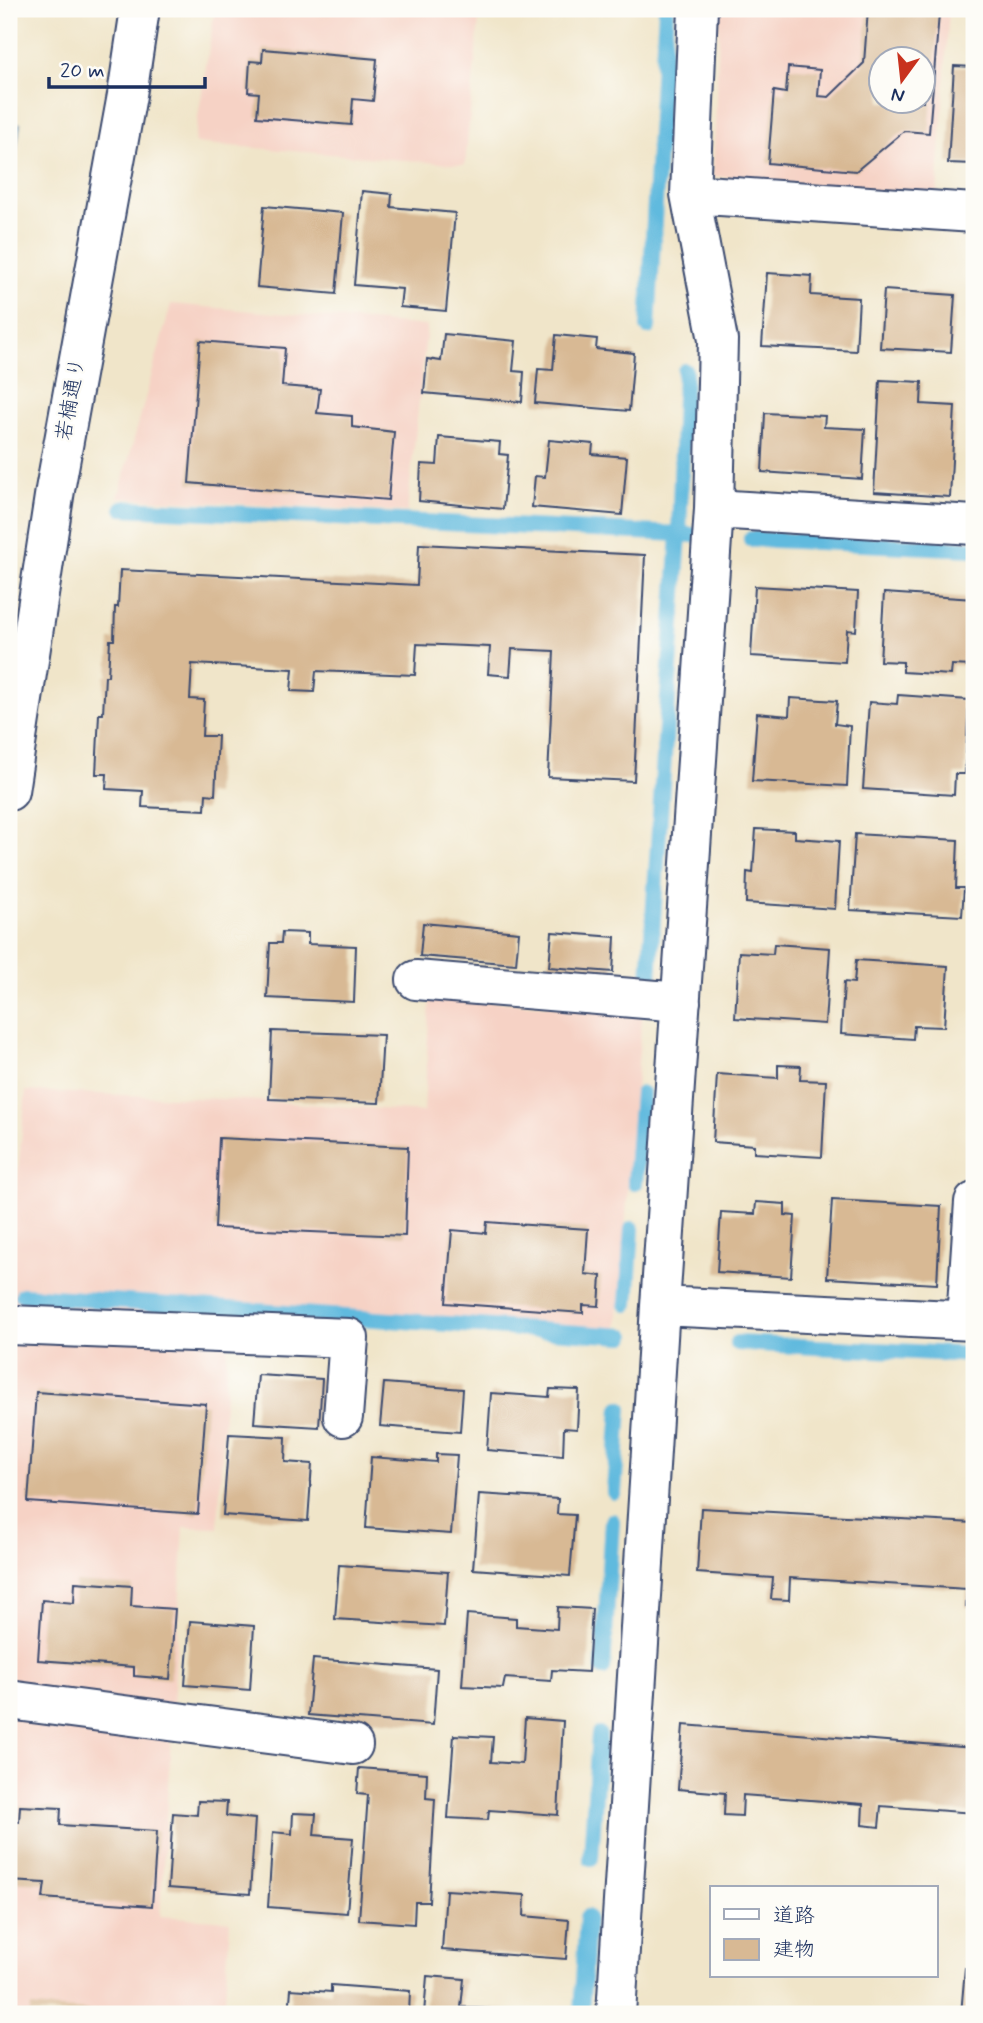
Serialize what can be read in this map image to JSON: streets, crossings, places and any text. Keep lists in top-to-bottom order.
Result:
{
  "streets": {
    "street": ["若楠通り"]
  },
  "legend": ["道路", "建物"],
  "scale_bar": "20 m",
  "north": "bottom"
}
